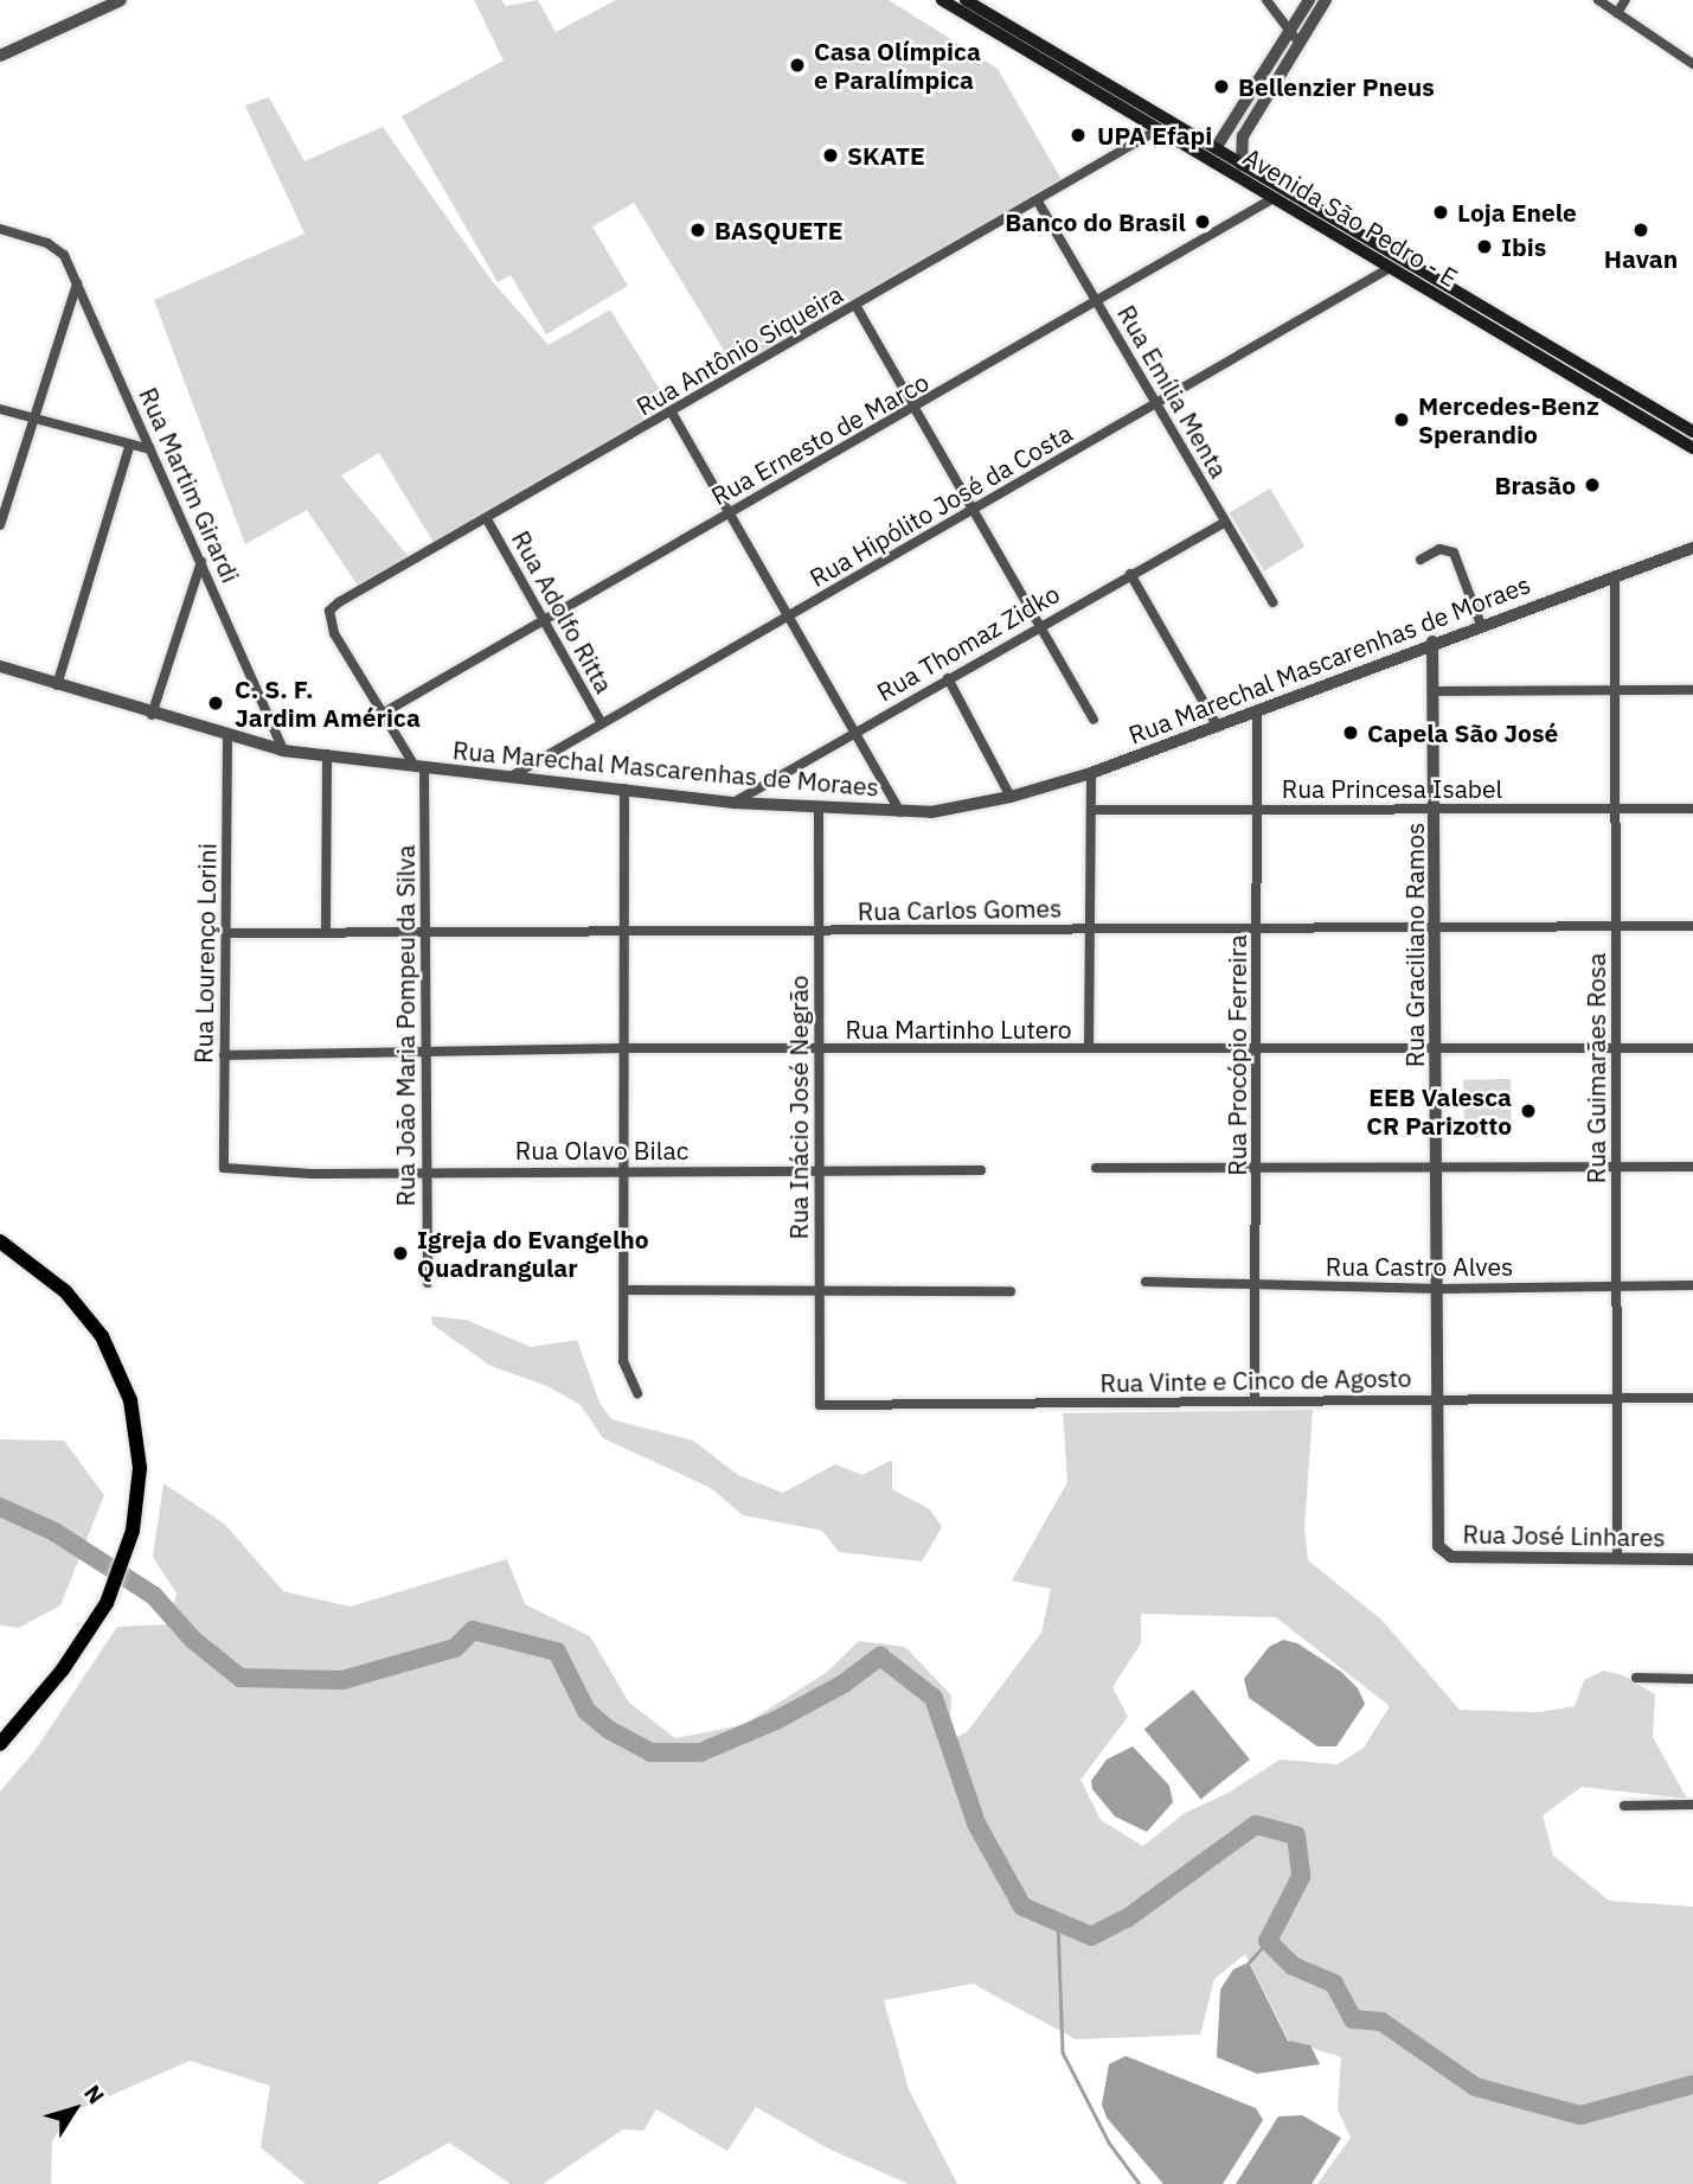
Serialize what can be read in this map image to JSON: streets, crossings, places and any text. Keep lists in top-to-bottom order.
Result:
{
  "streets": {
    "main road": ["Avenida São Pedro - E"],
    "street": [
      "Rua Antônio Siqueira",
      "Rua Emília Menta",
      "Rua Ernesto de Marco",
      "Rua Martim Girardi",
      "Rua Hipólito José da Costa",
      "Rua Adolfo Ritta",
      "Rua Thomaz Zidko",
      "Rua Marechal Mascarenhas de Moraes",
      "Rua Princesa Isabel",
      "Rua Carlos Gomes",
      "Rua Graciliano Ramos",
      "Rua Lourenço Lorini",
      "Rua João Maria Pompeu da Silva",
      "Rua Martinho Lutero",
      "Rua Procópio Ferreira",
      "Rua Guimarães Rosa",
      "Rua Inácio José Negrão",
      "Rua Olavo Bilac",
      "Rua Castro Alves",
      "Rua Vinte e Cinco de Agosto",
      "Rua José Linhares"
    ]
  },
  "crossings": [
    ["Avenida São Pedro - E", "Rua Antônio Siqueira"],
    ["Avenida São Pedro - E", "Rua Ernesto de Marco"],
    ["Avenida São Pedro - E", "Rua Hipólito José da Costa"],
    ["Rua Antônio Siqueira", "Rua Emília Menta"],
    ["Rua Antônio Siqueira", "Rua Ernesto de Marco"],
    ["Rua Antônio Siqueira", "Rua Adolfo Ritta"],
    ["Rua Emília Menta", "Rua Ernesto de Marco"],
    ["Rua Emília Menta", "Rua Hipólito José da Costa"],
    ["Rua Emília Menta", "Rua Thomaz Zidko"],
    ["Rua Ernesto de Marco", "Rua Adolfo Ritta"],
    ["Rua Martim Girardi", "Rua Marechal Mascarenhas de Moraes"],
    ["Rua Hipólito José da Costa", "Rua Adolfo Ritta"],
    ["Rua Hipólito José da Costa", "Rua Marechal Mascarenhas de Moraes"],
    ["Rua Thomaz Zidko", "Rua Marechal Mascarenhas de Moraes"],
    ["Rua Marechal Mascarenhas de Moraes", "Rua Graciliano Ramos"],
    ["Rua Marechal Mascarenhas de Moraes", "Rua Lourenço Lorini"],
    ["Rua Marechal Mascarenhas de Moraes", "Rua João Maria Pompeu da Silva"],
    ["Rua Marechal Mascarenhas de Moraes", "Rua Procópio Ferreira"],
    ["Rua Marechal Mascarenhas de Moraes", "Rua Guimarães Rosa"],
    ["Rua Marechal Mascarenhas de Moraes", "Rua Inácio José Negrão"],
    ["Rua Princesa Isabel", "Rua Graciliano Ramos"],
    ["Rua Princesa Isabel", "Rua Procópio Ferreira"],
    ["Rua Princesa Isabel", "Rua Guimarães Rosa"],
    ["Rua Carlos Gomes", "Rua Graciliano Ramos"],
    ["Rua Carlos Gomes", "Rua Lourenço Lorini"],
    ["Rua Carlos Gomes", "Rua João Maria Pompeu da Silva"],
    ["Rua Carlos Gomes", "Rua Procópio Ferreira"],
    ["Rua Carlos Gomes", "Rua Guimarães Rosa"],
    ["Rua Carlos Gomes", "Rua Inácio José Negrão"],
    ["Rua Graciliano Ramos", "Rua Martinho Lutero"],
    ["Rua Graciliano Ramos", "Rua Castro Alves"],
    ["Rua Graciliano Ramos", "Rua Vinte e Cinco de Agosto"],
    ["Rua Graciliano Ramos", "Rua José Linhares"],
    ["Rua Lourenço Lorini", "Rua Martinho Lutero"],
    ["Rua Lourenço Lorini", "Rua Olavo Bilac"],
    ["Rua João Maria Pompeu da Silva", "Rua Martinho Lutero"],
    ["Rua João Maria Pompeu da Silva", "Rua Olavo Bilac"],
    ["Rua Martinho Lutero", "Rua Procópio Ferreira"],
    ["Rua Martinho Lutero", "Rua Guimarães Rosa"],
    ["Rua Martinho Lutero", "Rua Inácio José Negrão"],
    ["Rua Procópio Ferreira", "Rua Castro Alves"],
    ["Rua Procópio Ferreira", "Rua Vinte e Cinco de Agosto"],
    ["Rua Guimarães Rosa", "Rua Castro Alves"],
    ["Rua Guimarães Rosa", "Rua Vinte e Cinco de Agosto"],
    ["Rua Guimarães Rosa", "Rua José Linhares"],
    ["Rua Inácio José Negrão", "Rua Olavo Bilac"],
    ["Rua Inácio José Negrão", "Rua Vinte e Cinco de Agosto"]
  ],
  "places": [
    "Casa Olímpica e Paralímpica",
    "Bellenzier Pneus",
    "UPA Efapi",
    "SKATE",
    "Loja Enele",
    "Banco do Brasil",
    "BASQUETE",
    "Havan",
    "Ibis",
    "Mercedes-Benz Sperandio",
    "Brasão",
    "C. S. F. Jardim América",
    "Capela São José",
    "EEB Valesca CR Parizotto",
    "Igreja do Evangelho Quadrangular"
  ],
  "north": "top right"
}
